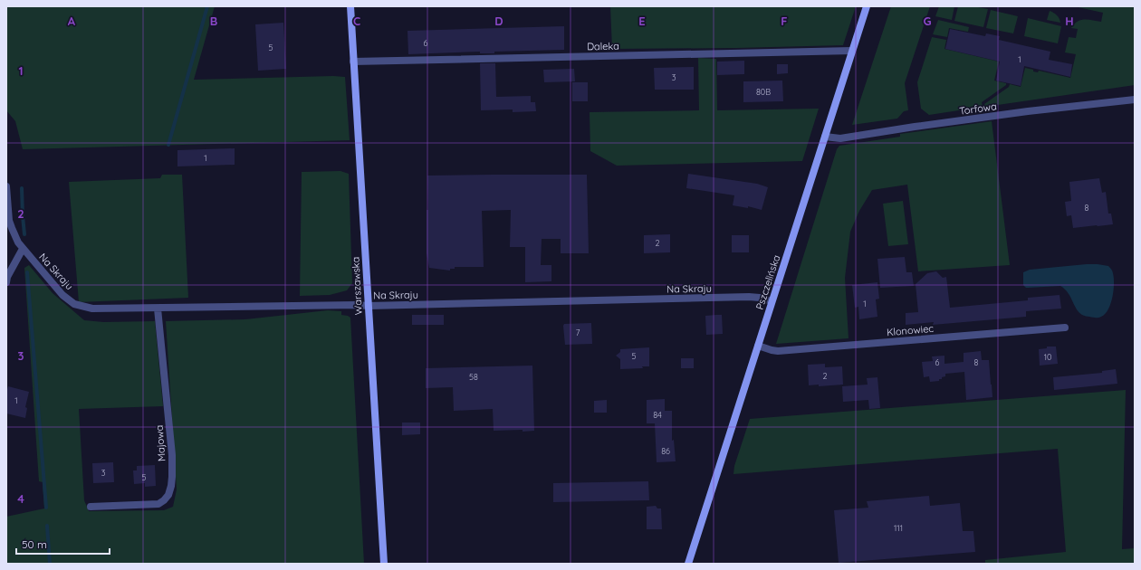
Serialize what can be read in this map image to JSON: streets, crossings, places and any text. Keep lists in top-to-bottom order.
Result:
{
  "streets": {
    "main road": ["Pszczelińska", "Warszawska"],
    "street": [
      "Daleka",
      "Torfowa",
      "Na Skraju",
      "Klonowiec",
      "Majowa"
    ]
  },
  "crossings": [
    ["Daleka", "Pszczelińska"],
    ["Daleka", "Warszawska"],
    ["Torfowa", "Pszczelińska"],
    ["Na Skraju", "Pszczelińska"],
    ["Na Skraju", "Warszawska"],
    ["Na Skraju", "Majowa"],
    ["Pszczelińska", "Klonowiec"]
  ],
  "house_numbers": [
    "6",
    "5",
    "1",
    "3",
    "80B",
    "1",
    "8",
    "2",
    "1",
    "7",
    "5",
    "10",
    "6",
    "8",
    "2",
    "58",
    "1",
    "84",
    "86",
    "3",
    "5",
    "111"
  ],
  "scale_bar": "50 m",
  "grid": {
    "columns": [
      "A",
      "B",
      "C",
      "D",
      "E",
      "F",
      "G",
      "H"
    ],
    "rows": [
      "1",
      "2",
      "3",
      "4"
    ]
  }
}
